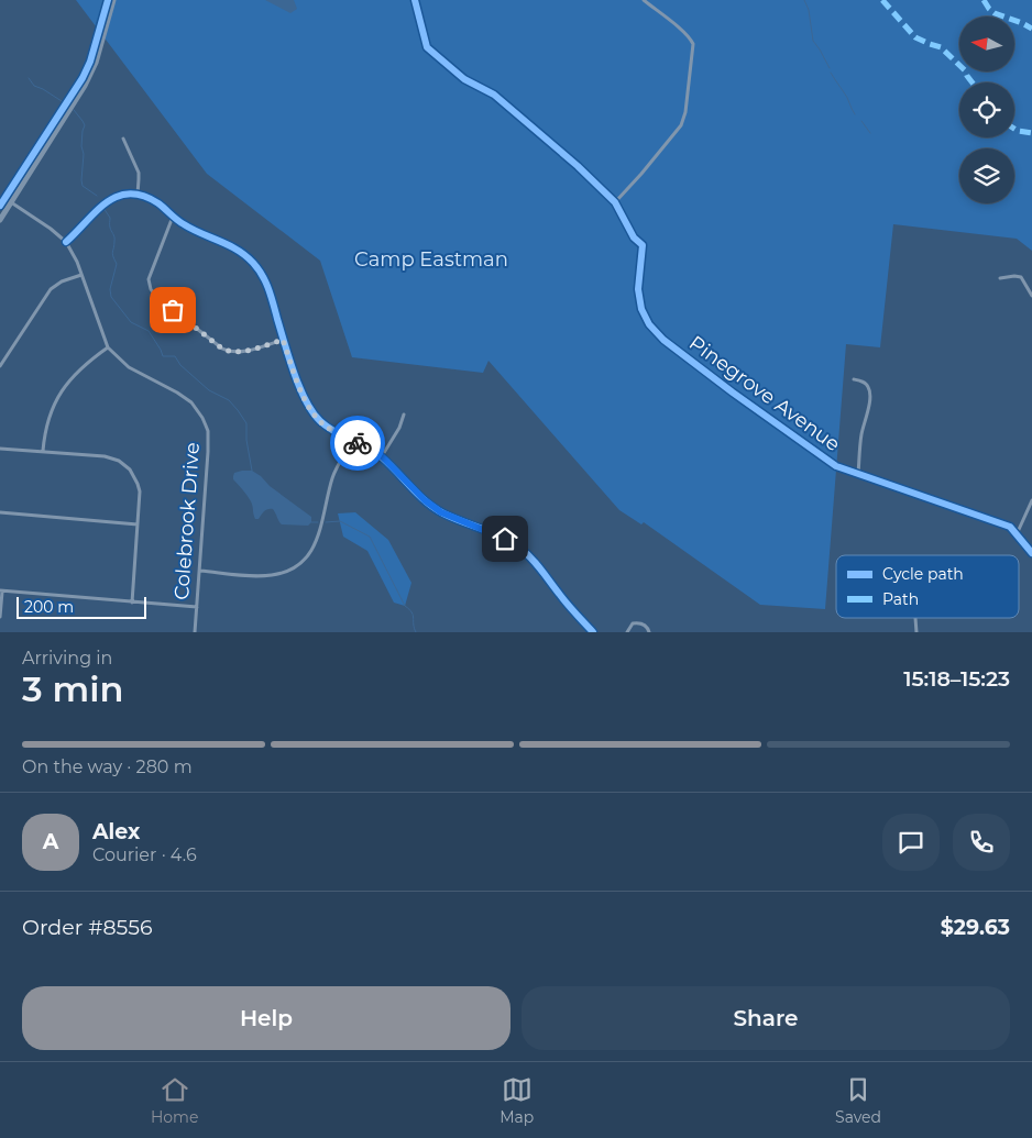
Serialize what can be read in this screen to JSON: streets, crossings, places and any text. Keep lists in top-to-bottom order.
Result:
{
  "streets": {
    "street": ["Pinegrove Avenue", "Colebrook Drive"]
  },
  "parks": ["Camp Eastman"],
  "legend": ["Cycle path", "Path"],
  "scale_bar": "200 m",
  "north": "left",
  "page": {
    "scale": "200 m",
    "heading": ["3 min", "Arriving in", "15:18–15:23"],
    "panel": [
      "Alex",
      "Courier · 4.6",
      "Order #8556",
      "$29.63"
    ],
    "bar": "On the way · 280 m",
    "round": "A",
    "buttons": ["Help", "Share"],
    "tabs": ["Home", "Map", "Saved"]
  }
}
